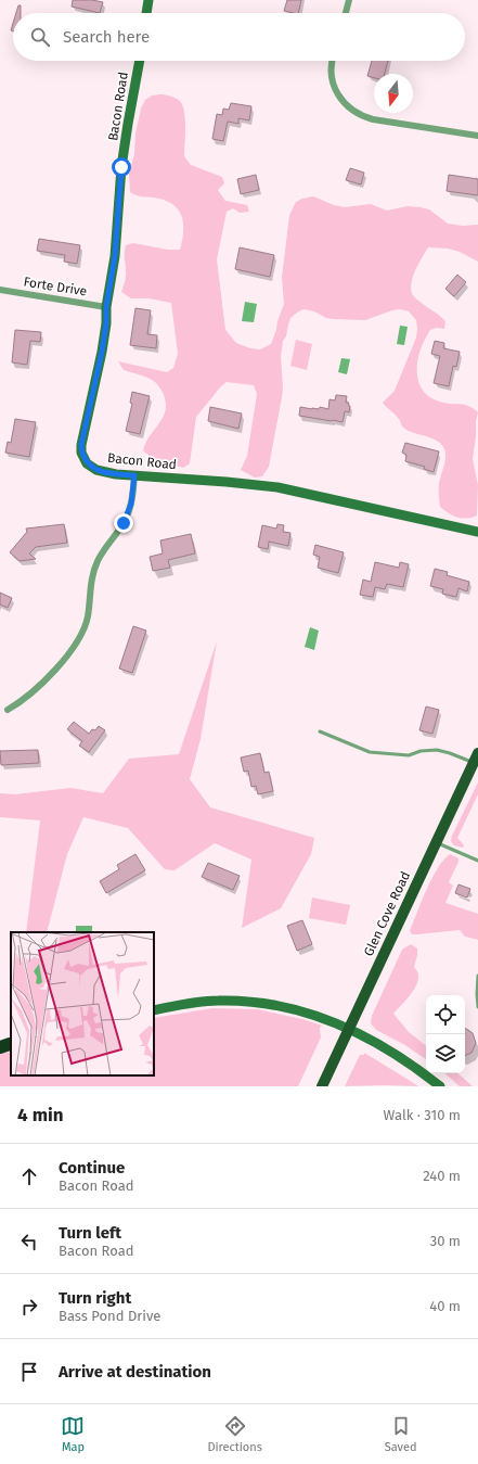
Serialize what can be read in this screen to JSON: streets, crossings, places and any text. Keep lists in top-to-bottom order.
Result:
{
  "streets": {
    "main road": ["Glen Cove Road"],
    "street": ["Bacon Road", "Forte Drive"]
  },
  "crossings": [
    ["Bacon Road", "Forte Drive"]
  ],
  "north": "bottom",
  "page": {
    "search": "Search here",
    "heading": ["4 min", "Walk · 310 m"],
    "list": [
      ["Continue", "Bacon Road", "240 m"],
      ["Turn left", "Bacon Road", "30 m"],
      ["Turn right", "Bass Pond Drive", "40 m"],
      "Arrive at destination"
    ],
    "nav": ["Map", "Directions", "Saved"]
  }
}
